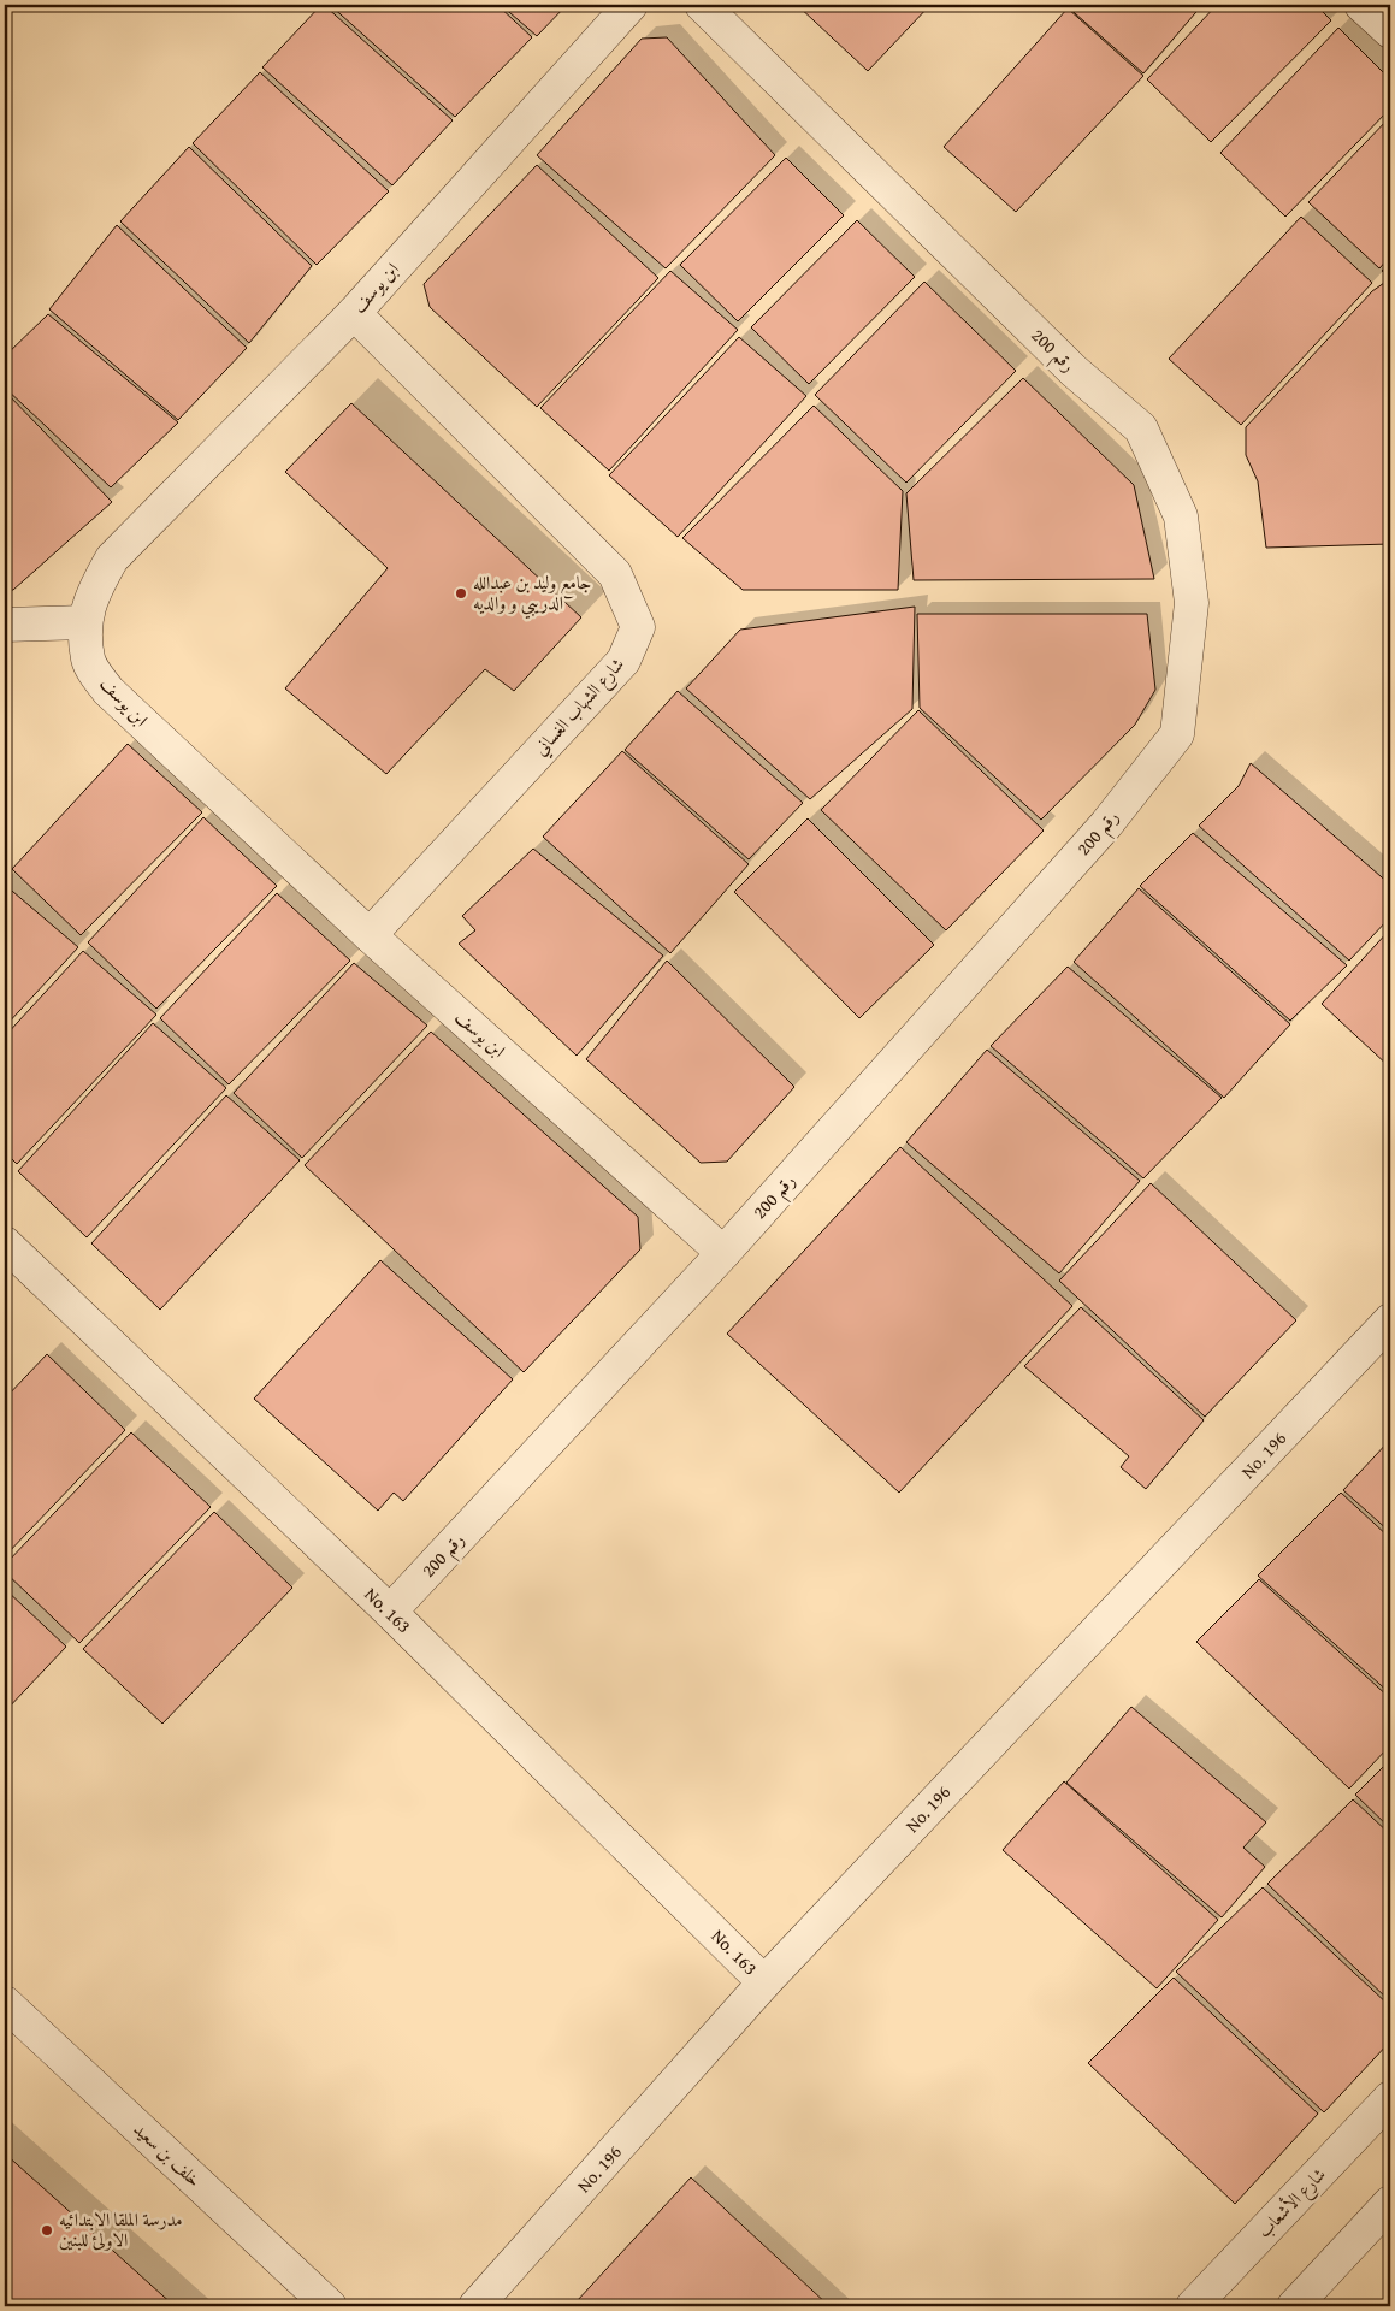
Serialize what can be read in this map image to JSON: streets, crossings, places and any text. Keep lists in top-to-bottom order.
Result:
{
  "streets": {
    "street": [
      "ابن يوسف",
      "رقم 200",
      "شارع الشهاب الغساني",
      "No. 196",
      "No. 163",
      "خلف بن سعيد",
      "شارع الأشعاب"
    ]
  },
  "crossings": [
    ["ابن يوسف", "رقم 200"],
    ["ابن يوسف", "شارع الشهاب الغساني"],
    ["رقم 200", "No. 163"],
    ["No. 196", "No. 163"]
  ],
  "places": ["جامع وليد بن عبدالله الدريبي و والديه", "مدرسة الملقا الابتدائيه الاولئ للبنين"]
}
